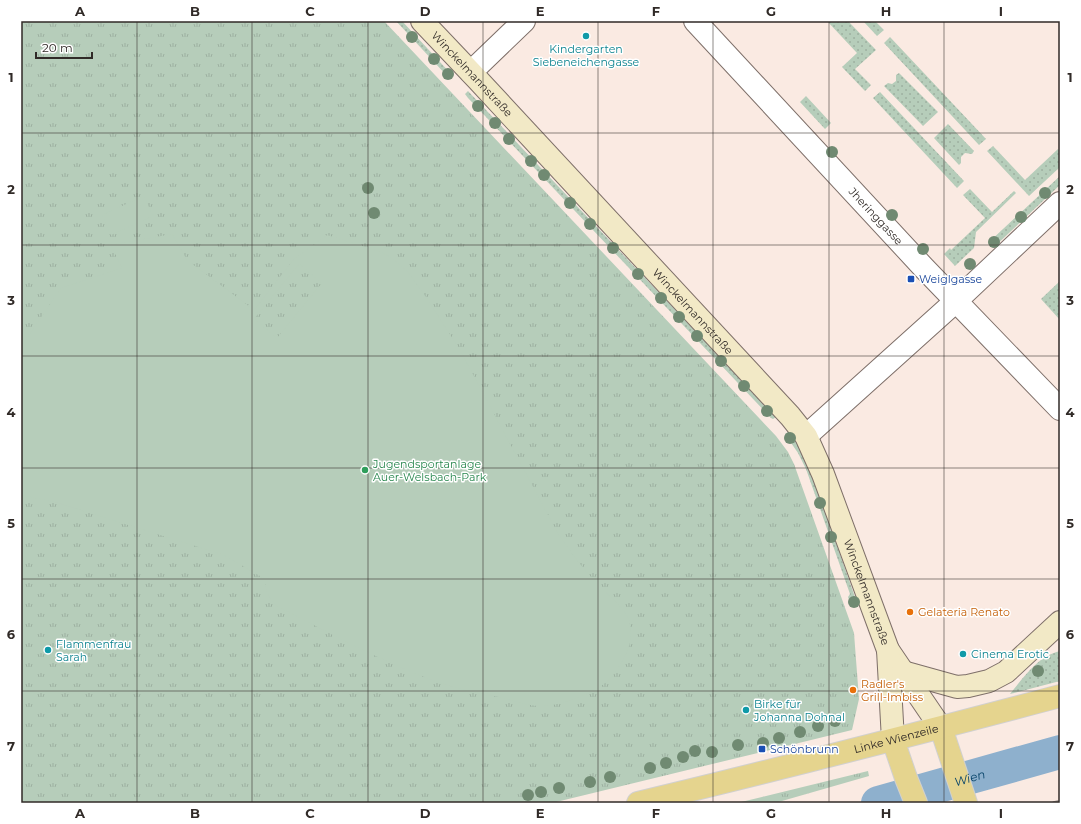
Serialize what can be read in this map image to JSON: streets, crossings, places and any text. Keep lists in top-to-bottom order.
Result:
{
  "streets": {
    "main road": ["Winckelmannstraße", "Linke Wienzeile"],
    "street": ["Jheringgasse"]
  },
  "crossings": [
    ["Winckelmannstraße", "Linke Wienzeile"]
  ],
  "water": ["Wien"],
  "places": {
    "other": [
      "Kindergarten Siebeneichengasse",
      "Jugendsportanlage Auer-Welsbach-Park",
      "Gelateria Renato",
      "Flammenfrau Sarah",
      "Cinema Erotic",
      "Radler's Grill-Imbiss",
      "Birke für Johanna Dohnal"
    ],
    "transit": ["Weiglgasse", "Schönbrunn"]
  },
  "scale_bar": "20 m",
  "grid": {
    "columns": [
      "A",
      "B",
      "C",
      "D",
      "E",
      "F",
      "G",
      "H",
      "I"
    ],
    "rows": [
      "1",
      "2",
      "3",
      "4",
      "5",
      "6",
      "7"
    ]
  }
}
